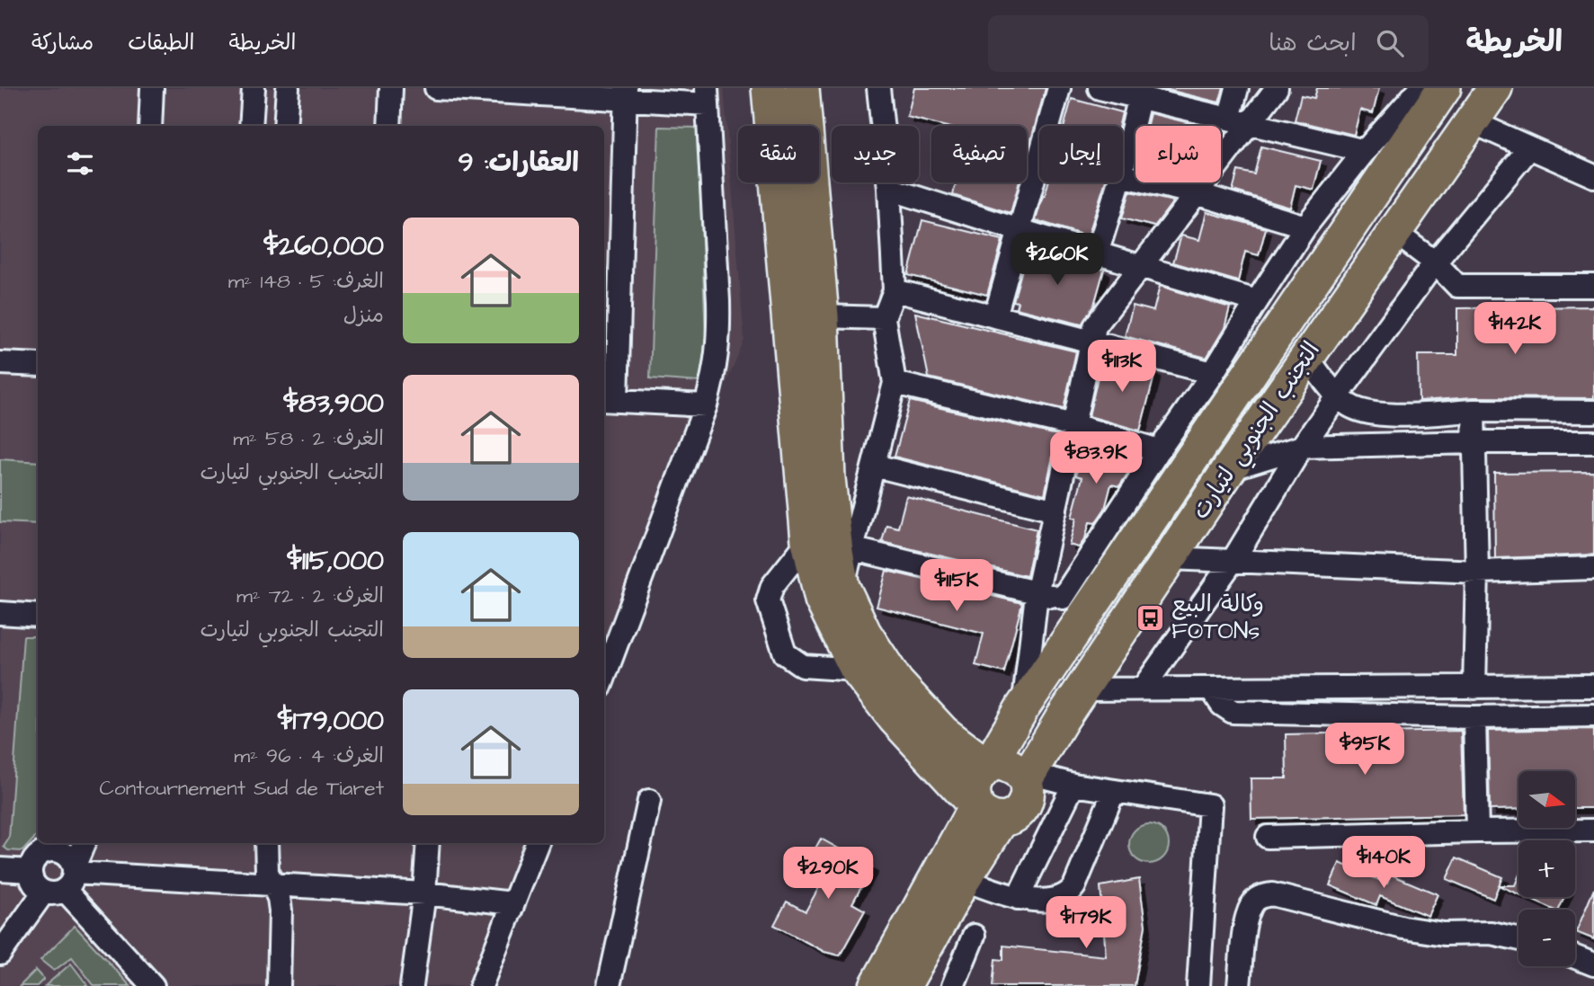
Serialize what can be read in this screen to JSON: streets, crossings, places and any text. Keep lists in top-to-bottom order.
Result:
{
  "streets": {
    "highway": ["التجنب الجنوبي لتيارت"]
  },
  "places": {
    "bus stop": ["وكالة البيع FOTONs"]
  },
  "north": "right",
  "page": {
    "header": "الخريطة",
    "search": "ابحث هنا",
    "nav": ["الخريطة", "الطبقات", "مشاركة"],
    "chip": [
      "شراء",
      "إيجار",
      "تصفية",
      "جديد",
      "شقة"
    ],
    "heading": "العقارات: 9",
    "list": [
      {
        "name": "$260,000",
        "note": "الغرف: 5 · 148 m² · منزل"
      },
      {
        "name": "$83,900",
        "note": "الغرف: 2 · 58 m² · التجنب الجنوبي لتيارت"
      },
      {
        "name": "$115,000",
        "note": "الغرف: 2 · 72 m² · التجنب الجنوبي لتيارت"
      },
      {
        "name": "$179,000",
        "note": "الغرف: 4 · 96 m² · Contournement Sud de Tiaret"
      }
    ],
    "price": [
      "$260K",
      "$142K",
      "$113K",
      "$83.9K",
      "$115K",
      "$95K",
      "$140K",
      "$290K",
      "$179K"
    ],
    "map_buttons": ["+", "−"]
  }
}
